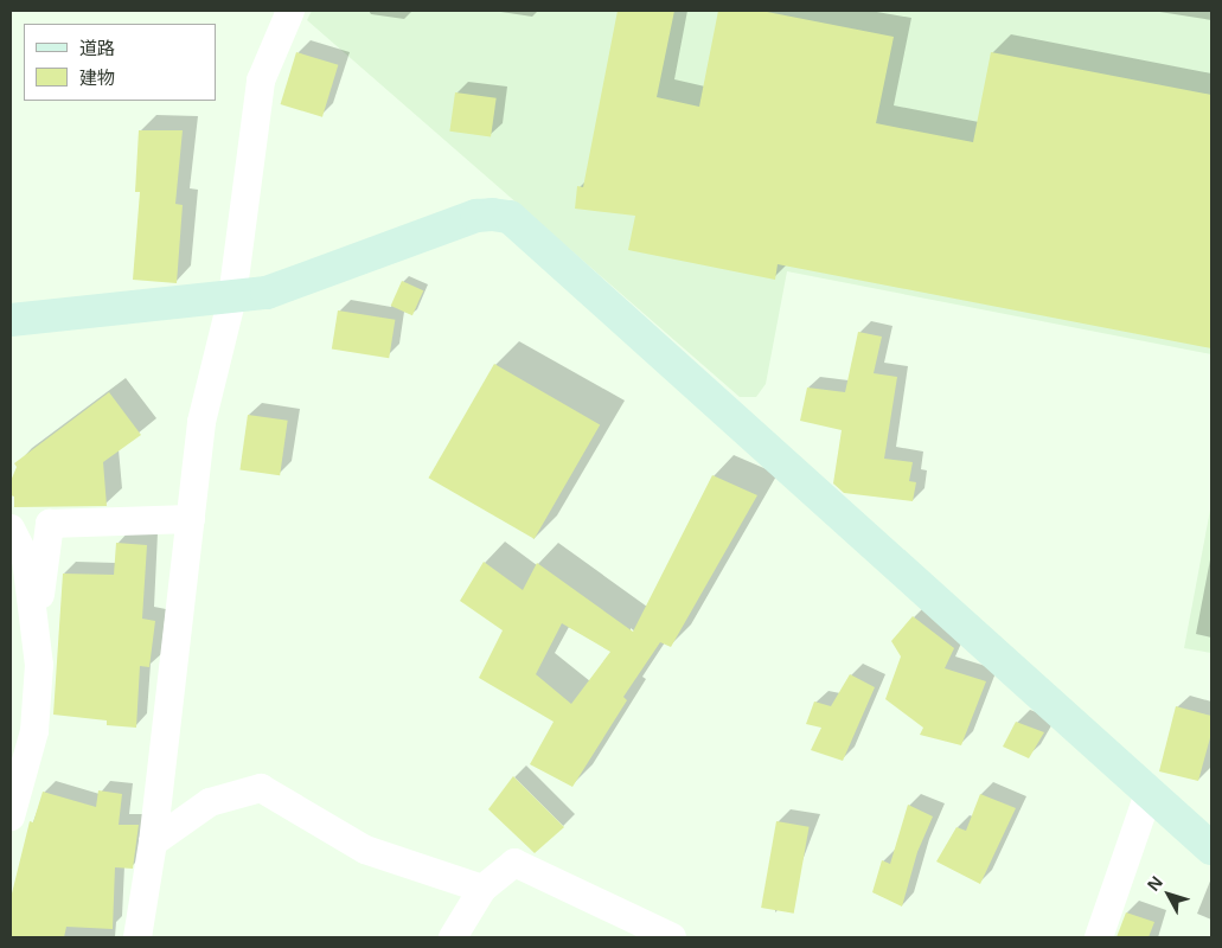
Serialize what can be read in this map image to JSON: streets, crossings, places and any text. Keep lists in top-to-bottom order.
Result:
{
  "legend": ["道路", "建物"],
  "north": "top left"
}
